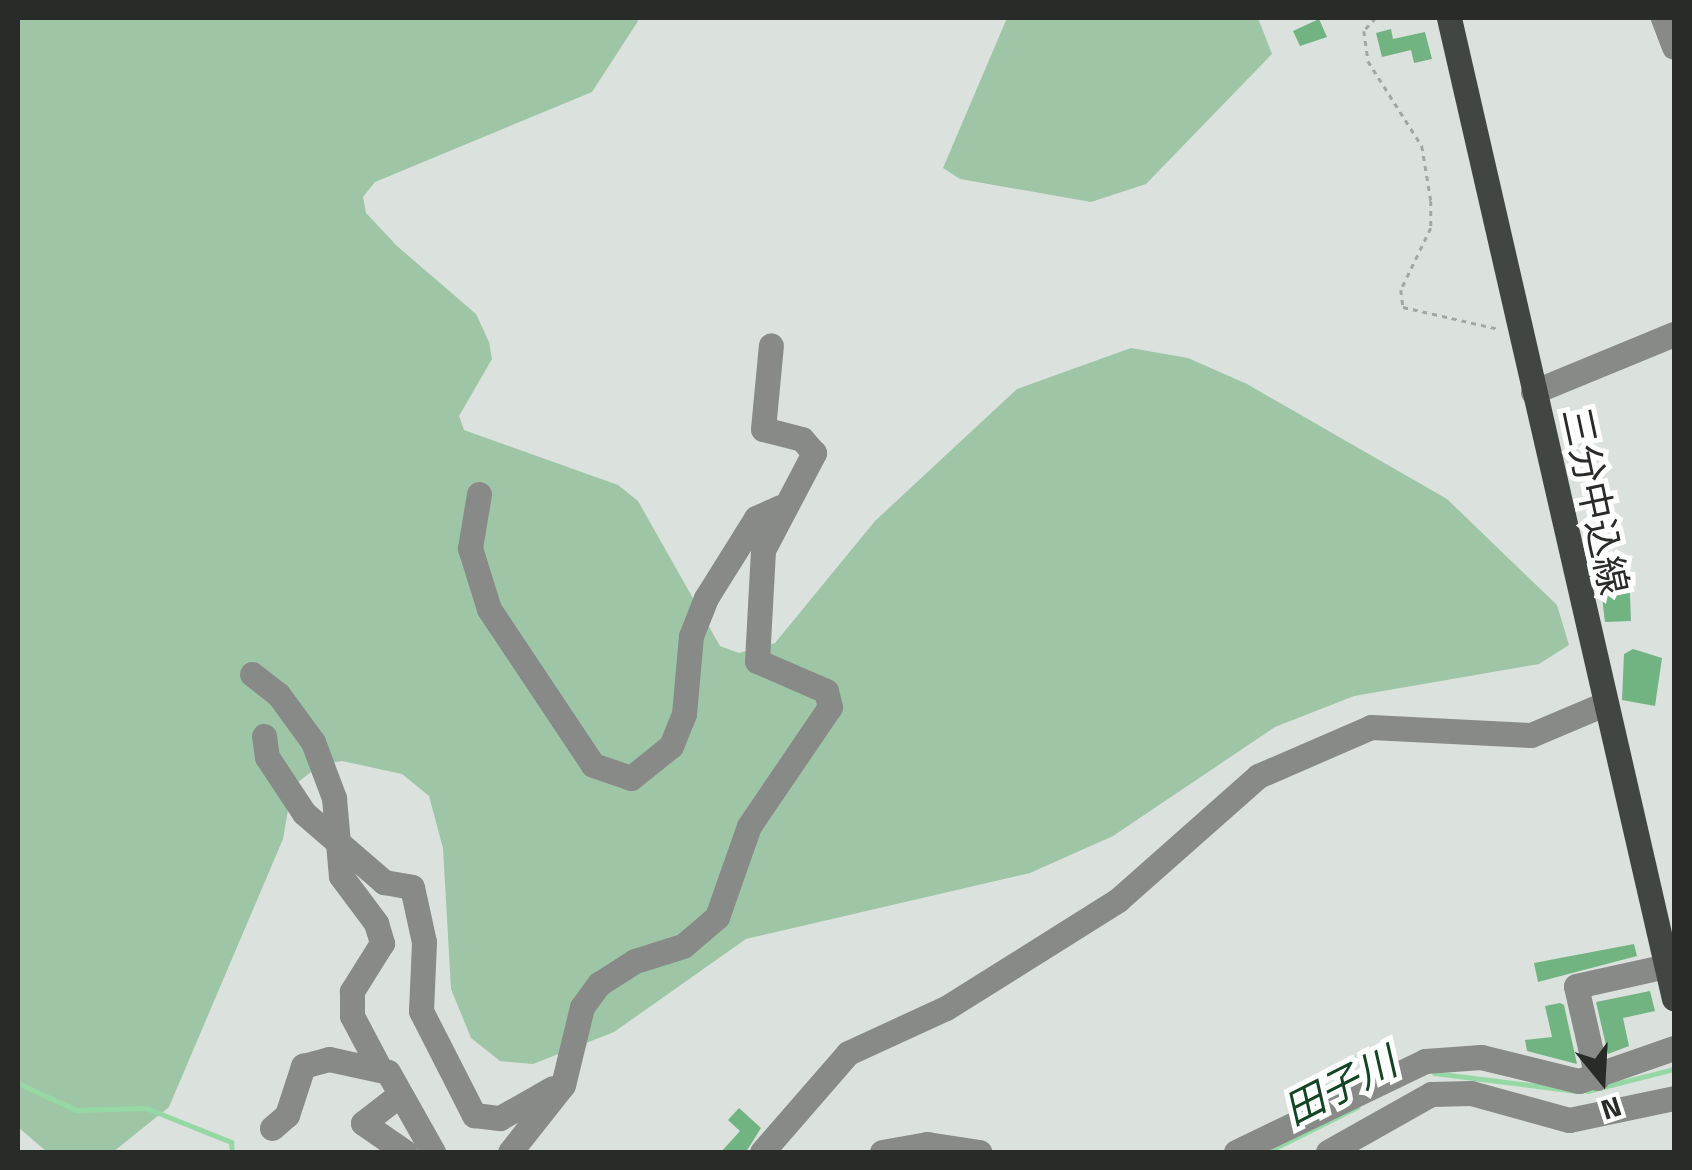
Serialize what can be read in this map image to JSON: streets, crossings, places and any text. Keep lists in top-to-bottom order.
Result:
{
  "streets": {
    "main road": ["三分中込線"]
  },
  "water": ["田子川"],
  "north": "bottom"
}
